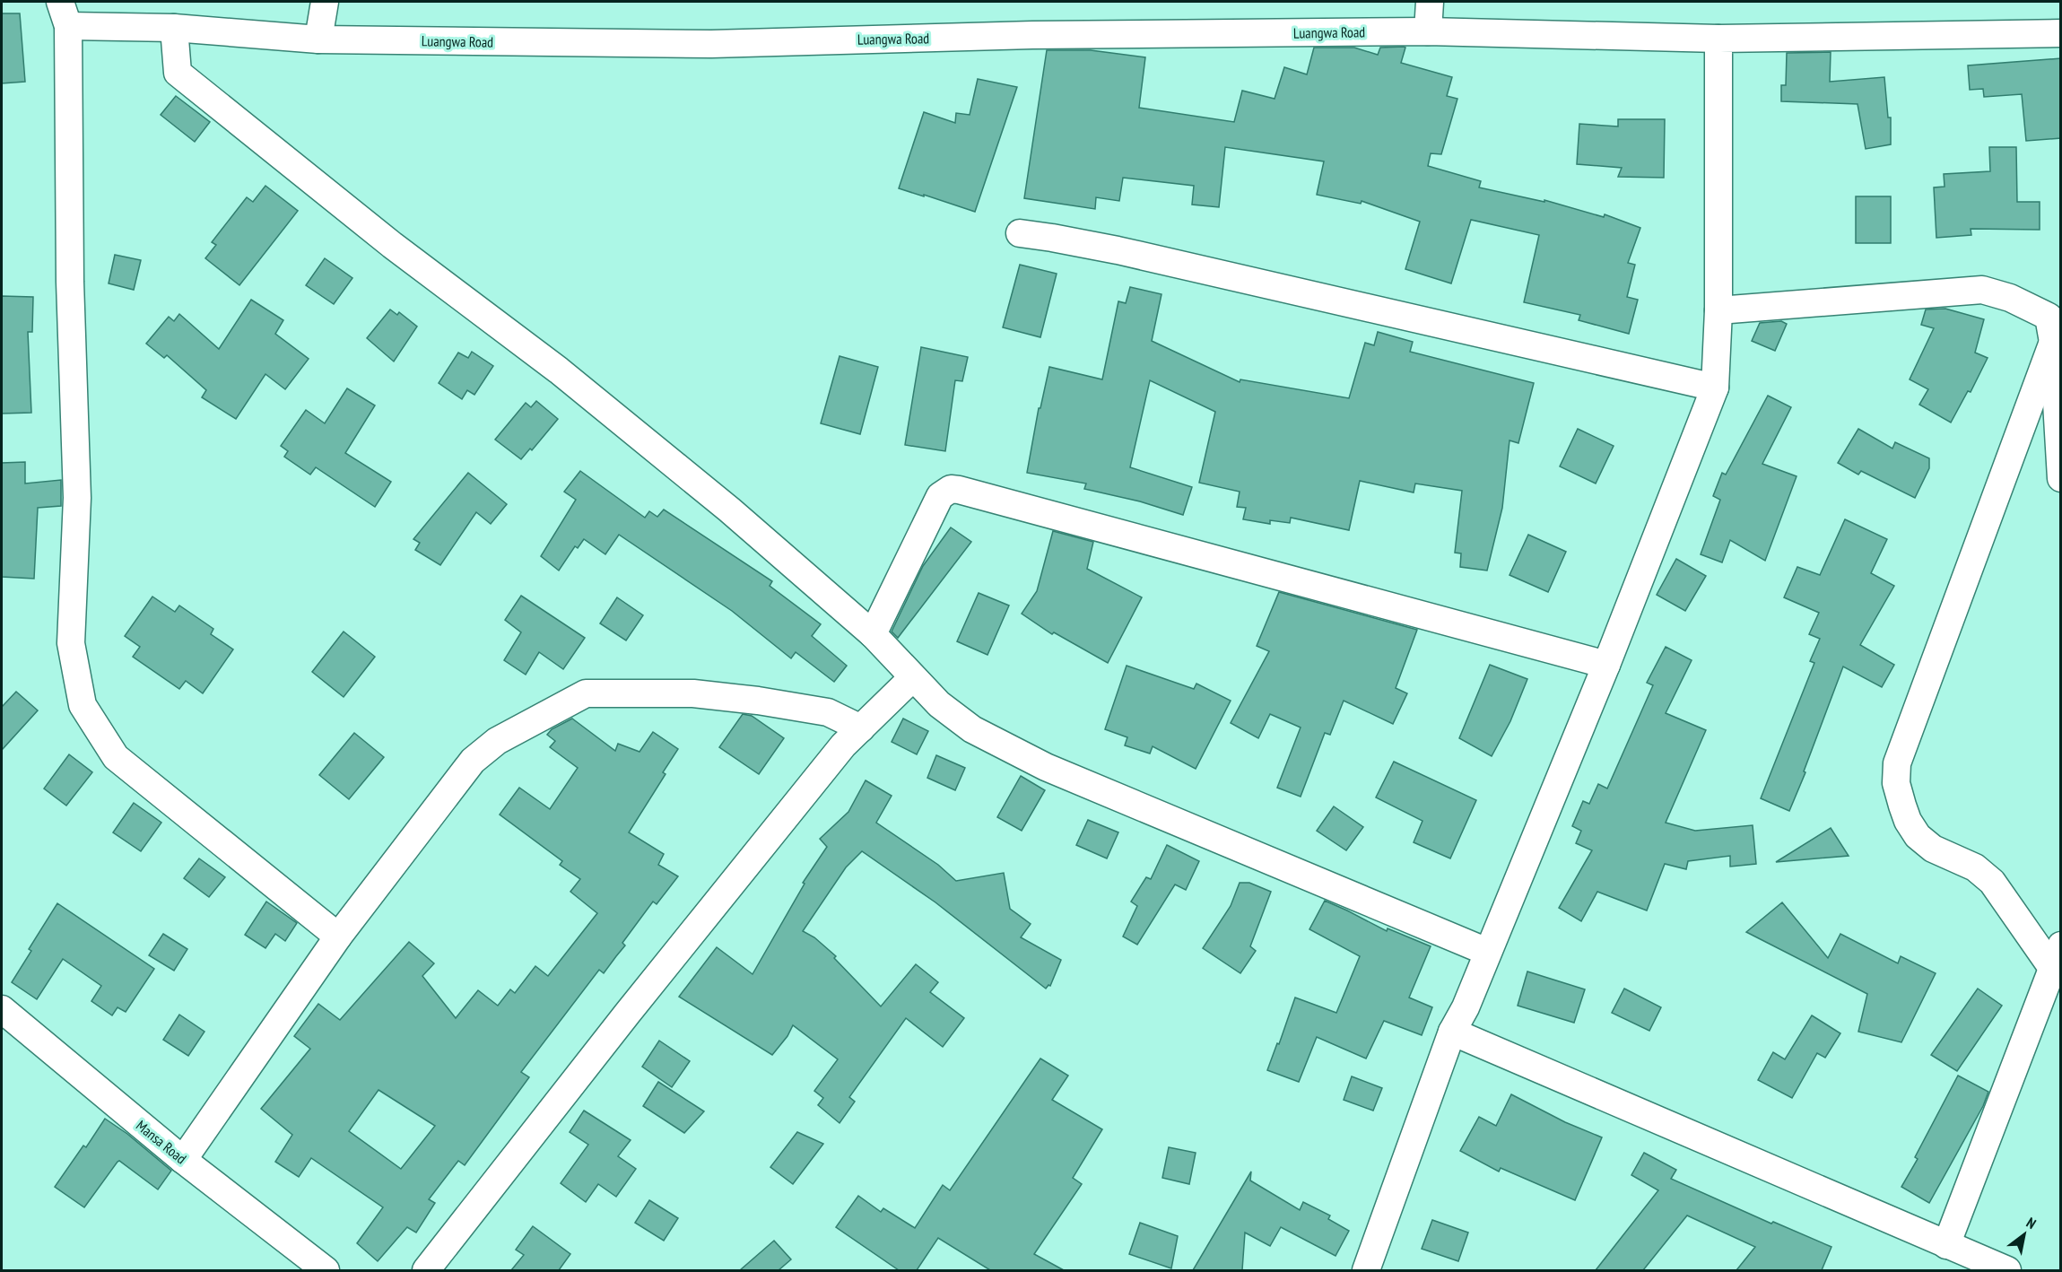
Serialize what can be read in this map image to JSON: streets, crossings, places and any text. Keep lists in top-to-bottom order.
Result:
{
  "streets": {
    "street": ["Luangwa Road", "Mansa Road"]
  },
  "north": "top right"
}
